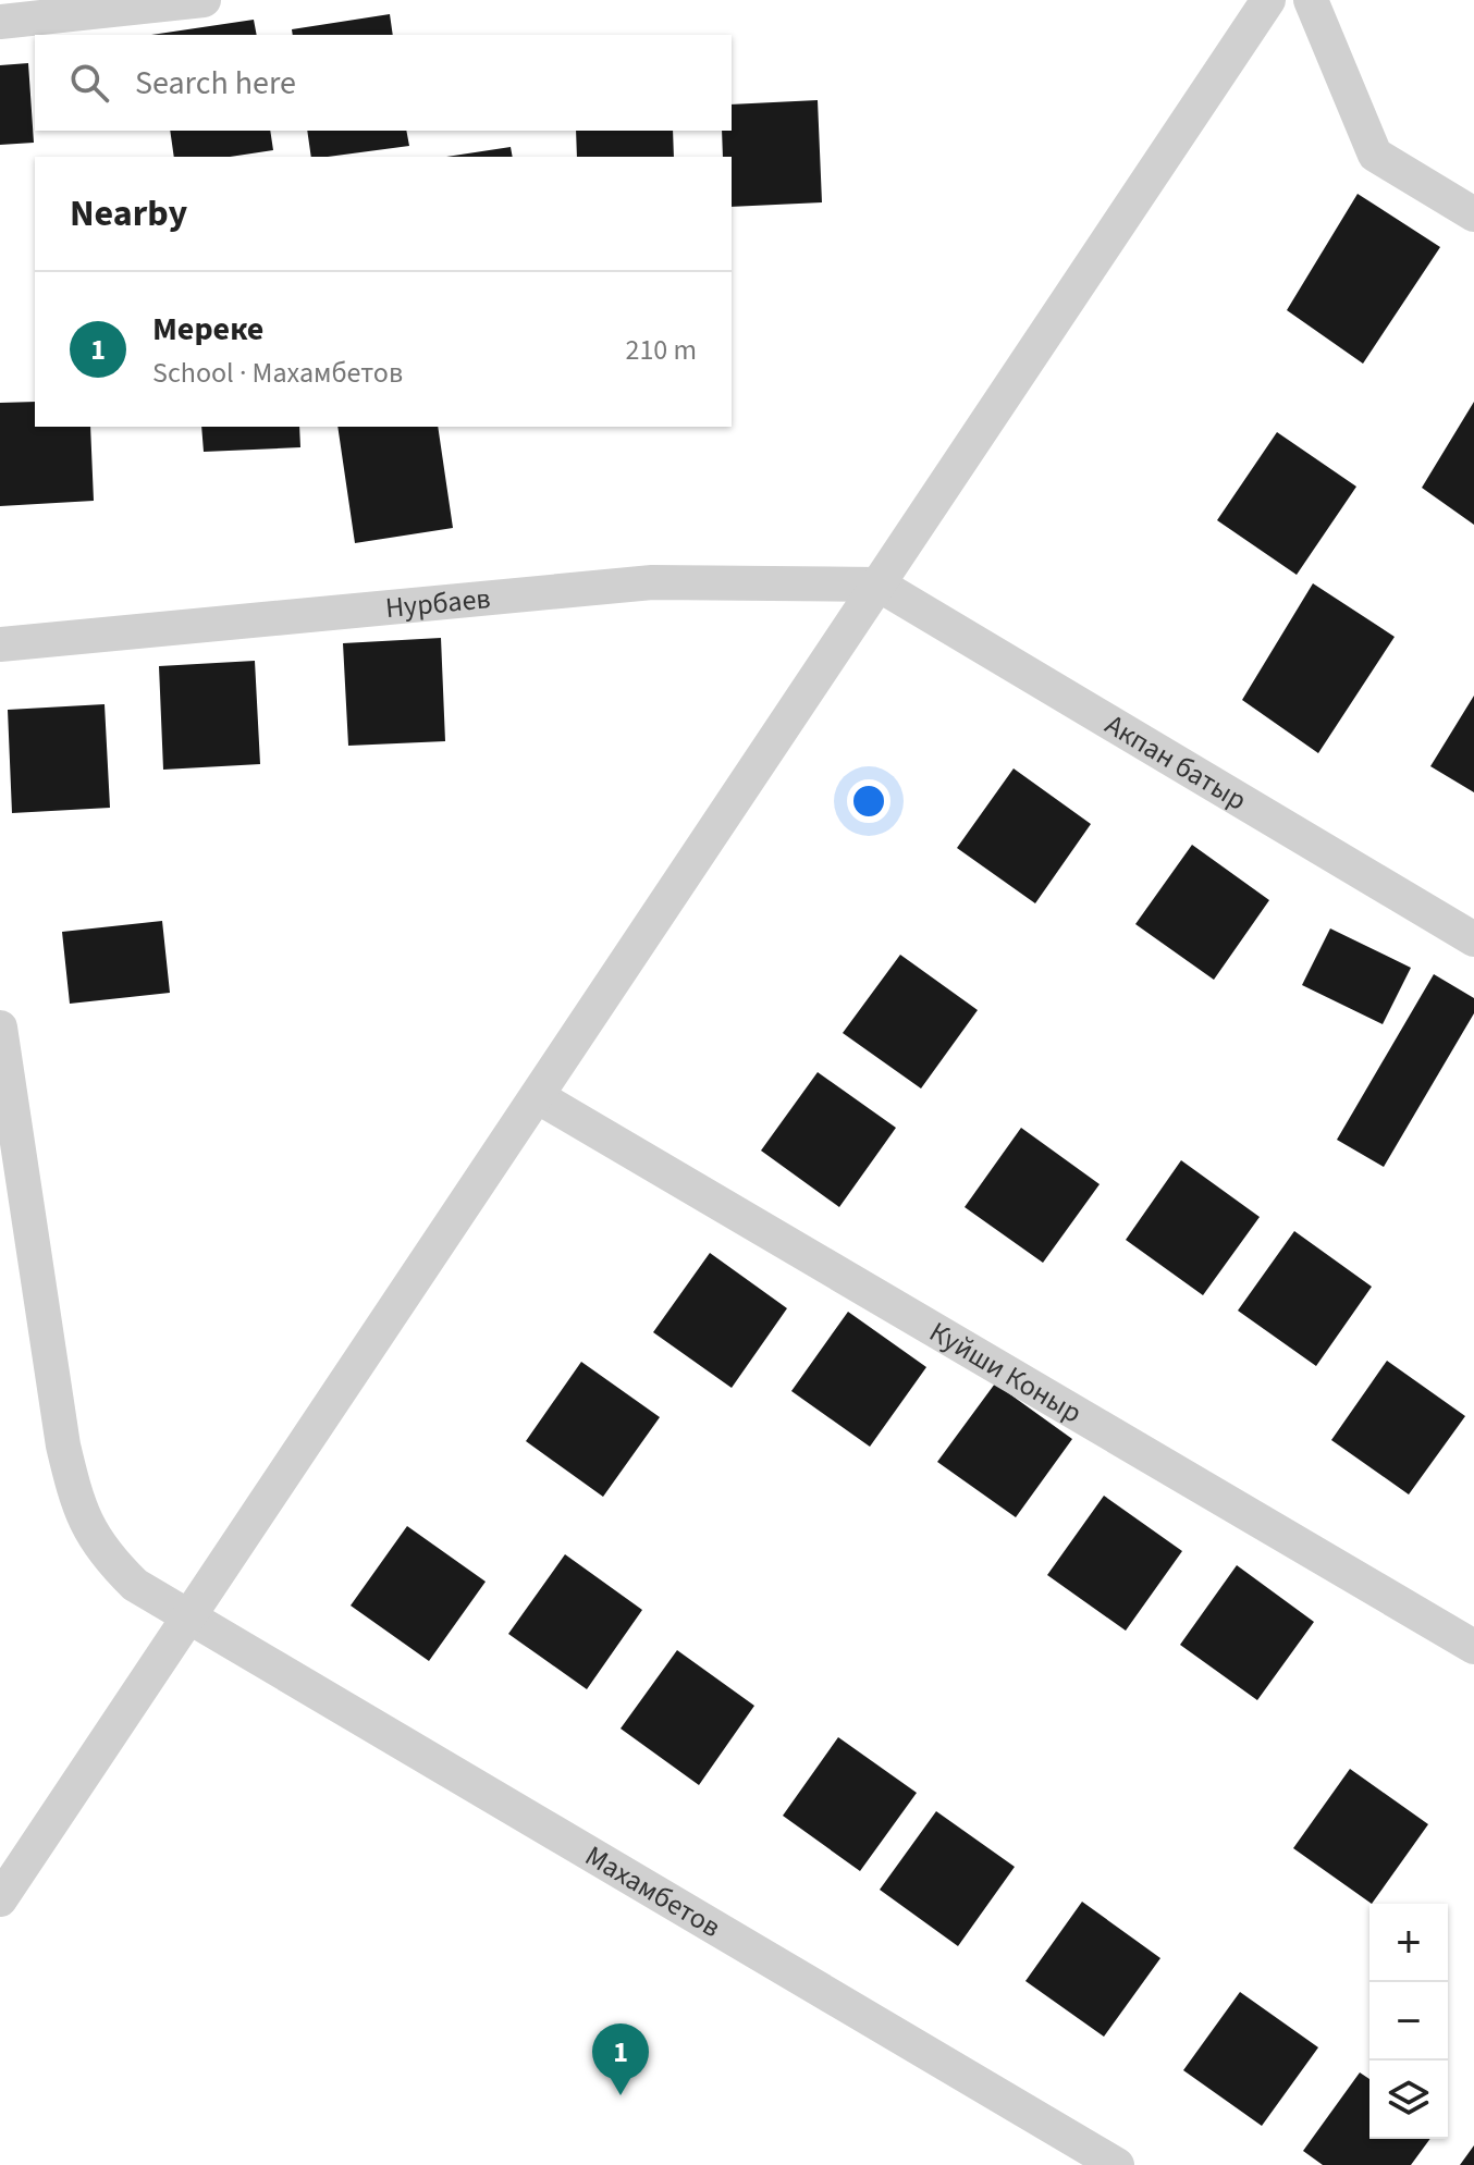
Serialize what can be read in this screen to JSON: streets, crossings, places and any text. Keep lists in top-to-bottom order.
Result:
{
  "streets": {
    "street": [
      "Нурбаев",
      "Акпан батыр",
      "Куйши Коныр",
      "Махамбетов"
    ]
  },
  "crossings": [
    ["Нурбаев", "Акпан батыр"]
  ],
  "page": {
    "search": "Search here",
    "heading": "Nearby",
    "list": [
      {
        "mark": "1",
        "name": "Мереке",
        "note": "School · Махамбетов",
        "value": "210 m"
      }
    ],
    "map_buttons": ["+", "−"],
    "pins": "1"
  }
}
